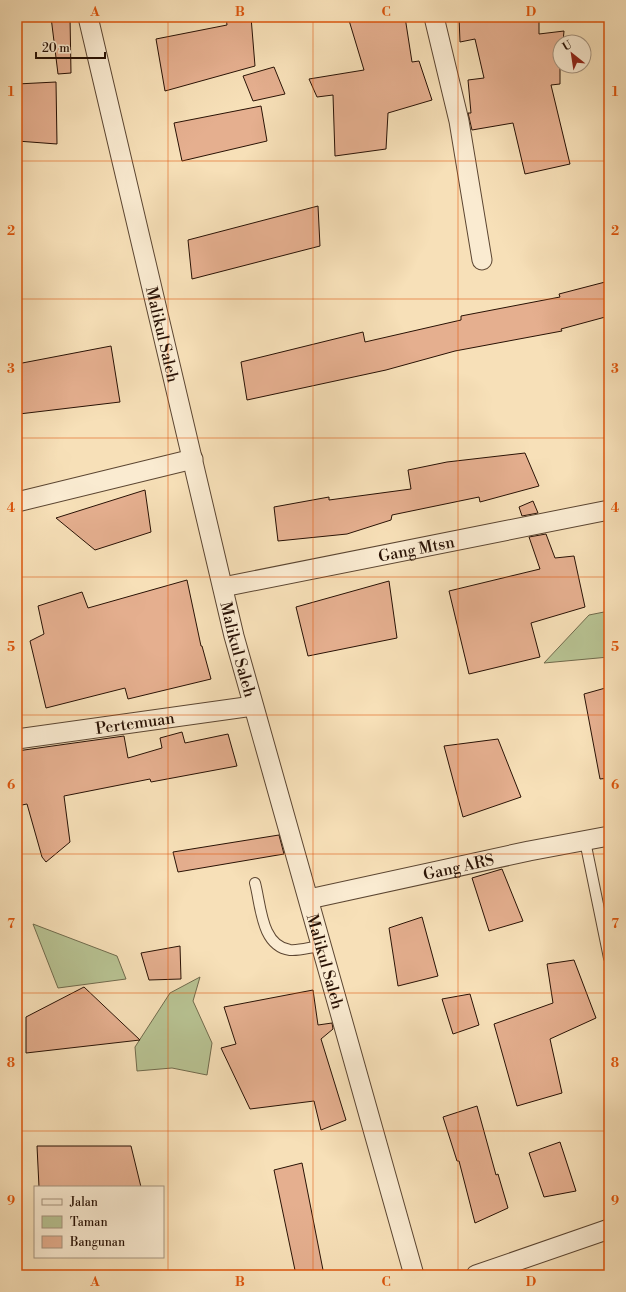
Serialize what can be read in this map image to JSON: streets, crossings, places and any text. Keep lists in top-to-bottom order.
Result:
{
  "streets": {
    "street": [
      "Malikul Saleh",
      "Gang Mtsn",
      "Pertemuan",
      "Gang ARS"
    ]
  },
  "crossings": [
    ["Malikul Saleh", "Gang Mtsn"],
    ["Malikul Saleh", "Pertemuan"],
    ["Malikul Saleh", "Gang ARS"]
  ],
  "legend": ["Jalan", "Taman", "Bangunan"],
  "scale_bar": "20 m",
  "north": "top left",
  "grid": {
    "columns": [
      "A",
      "B",
      "C",
      "D"
    ],
    "rows": [
      "1",
      "2",
      "3",
      "4",
      "5",
      "6",
      "7",
      "8",
      "9"
    ]
  }
}
